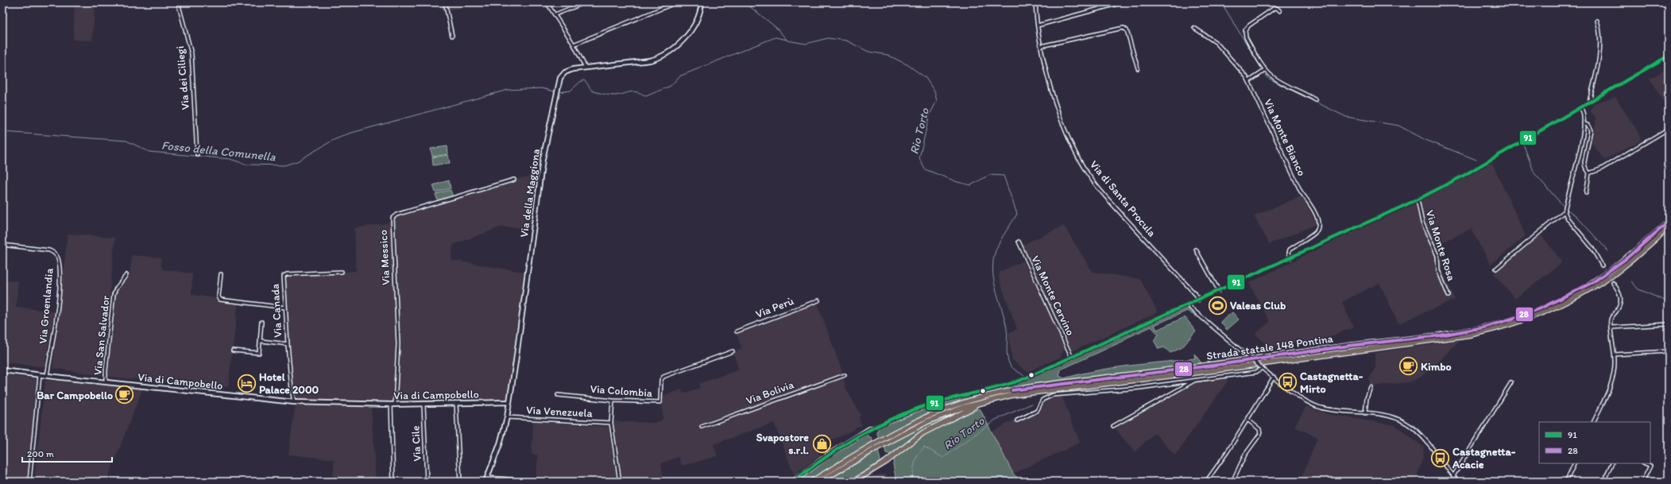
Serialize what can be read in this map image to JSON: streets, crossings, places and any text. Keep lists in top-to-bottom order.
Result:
{
  "streets": {
    "highway": ["Strada statale 148 Pontina"],
    "street": [
      "Via dei Ciliegi",
      "Via Monte Bianco",
      "Via della Maggiona",
      "Via di Santa Procula",
      "Via Monte Rosa",
      "Via Messico",
      "Via Monte Cervino",
      "Via Groenlandia",
      "Via Perù",
      "Via Canada",
      "Via San Salvador",
      "Via di Campobello",
      "Via Colombia",
      "Via Bolivia",
      "Via Venezuela",
      "Via Cile"
    ]
  },
  "crossings": [
    ["Via della Maggiona", "Via di Campobello"],
    ["Via della Maggiona", "Via Venezuela"],
    ["Via Messico", "Via di Campobello"],
    ["Via Groenlandia", "Via di Campobello"],
    ["Via Canada", "Via di Campobello"],
    ["Via San Salvador", "Via di Campobello"],
    ["Via di Campobello", "Via Cile"]
  ],
  "water": ["Rio Torto", "Fosso della Comunella"],
  "places": {
    "sports": ["Valeas Club"],
    "cafe": ["Kimbo", "Bar Campobello"],
    "bus stop": ["Castagnetta- Mirto", "Castagnetta- Acacie"],
    "hotel": ["Hotel Palace 2000"],
    "shop": ["Svapostore s.r.l."]
  },
  "lines": ["transit line 91", "transit line 28"],
  "legend": ["91", "28"],
  "scale_bar": "200 m"
}
